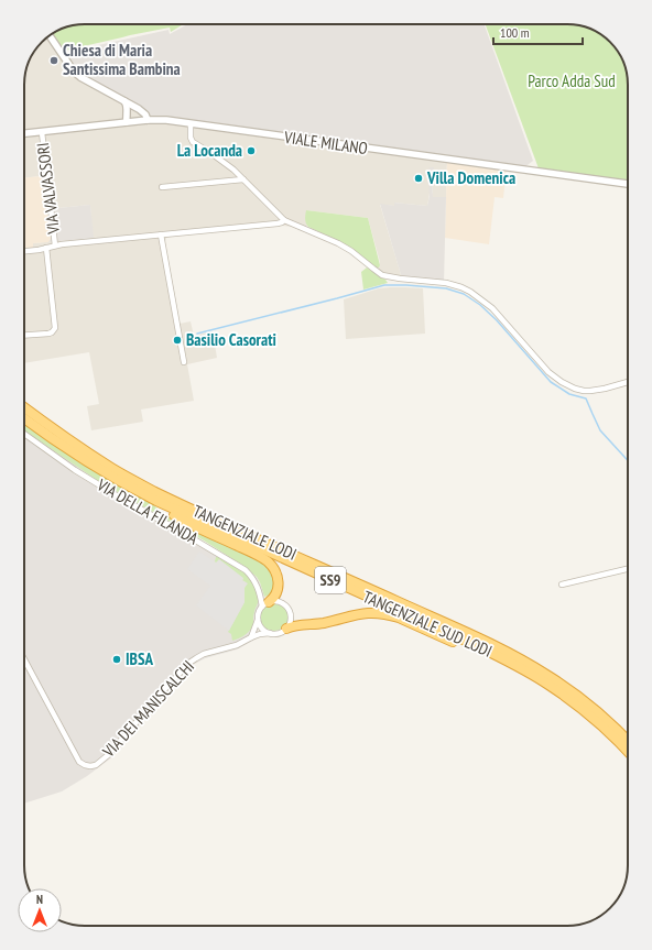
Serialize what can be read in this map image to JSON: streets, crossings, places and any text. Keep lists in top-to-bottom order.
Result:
{
  "streets": {
    "highway": ["TANGENZIALE LODI", "SS9", "TANGENZIALE SUD LODI"],
    "street": [
      "VIALE MILANO",
      "VIA VALVASSORI",
      "VIA DELLA FILANDA",
      "VIA DEI MANISCALCHI"
    ]
  },
  "crossings": [
    ["VIALE MILANO", "VIA VALVASSORI"]
  ],
  "parks": ["Parco Adda Sud"],
  "places": [
    "Chiesa di Maria Santissima Bambina",
    "La Locanda",
    "Villa Domenica",
    "Basilio Casorati",
    "IBSA"
  ],
  "scale_bar": "100 m",
  "north": "top"
}
